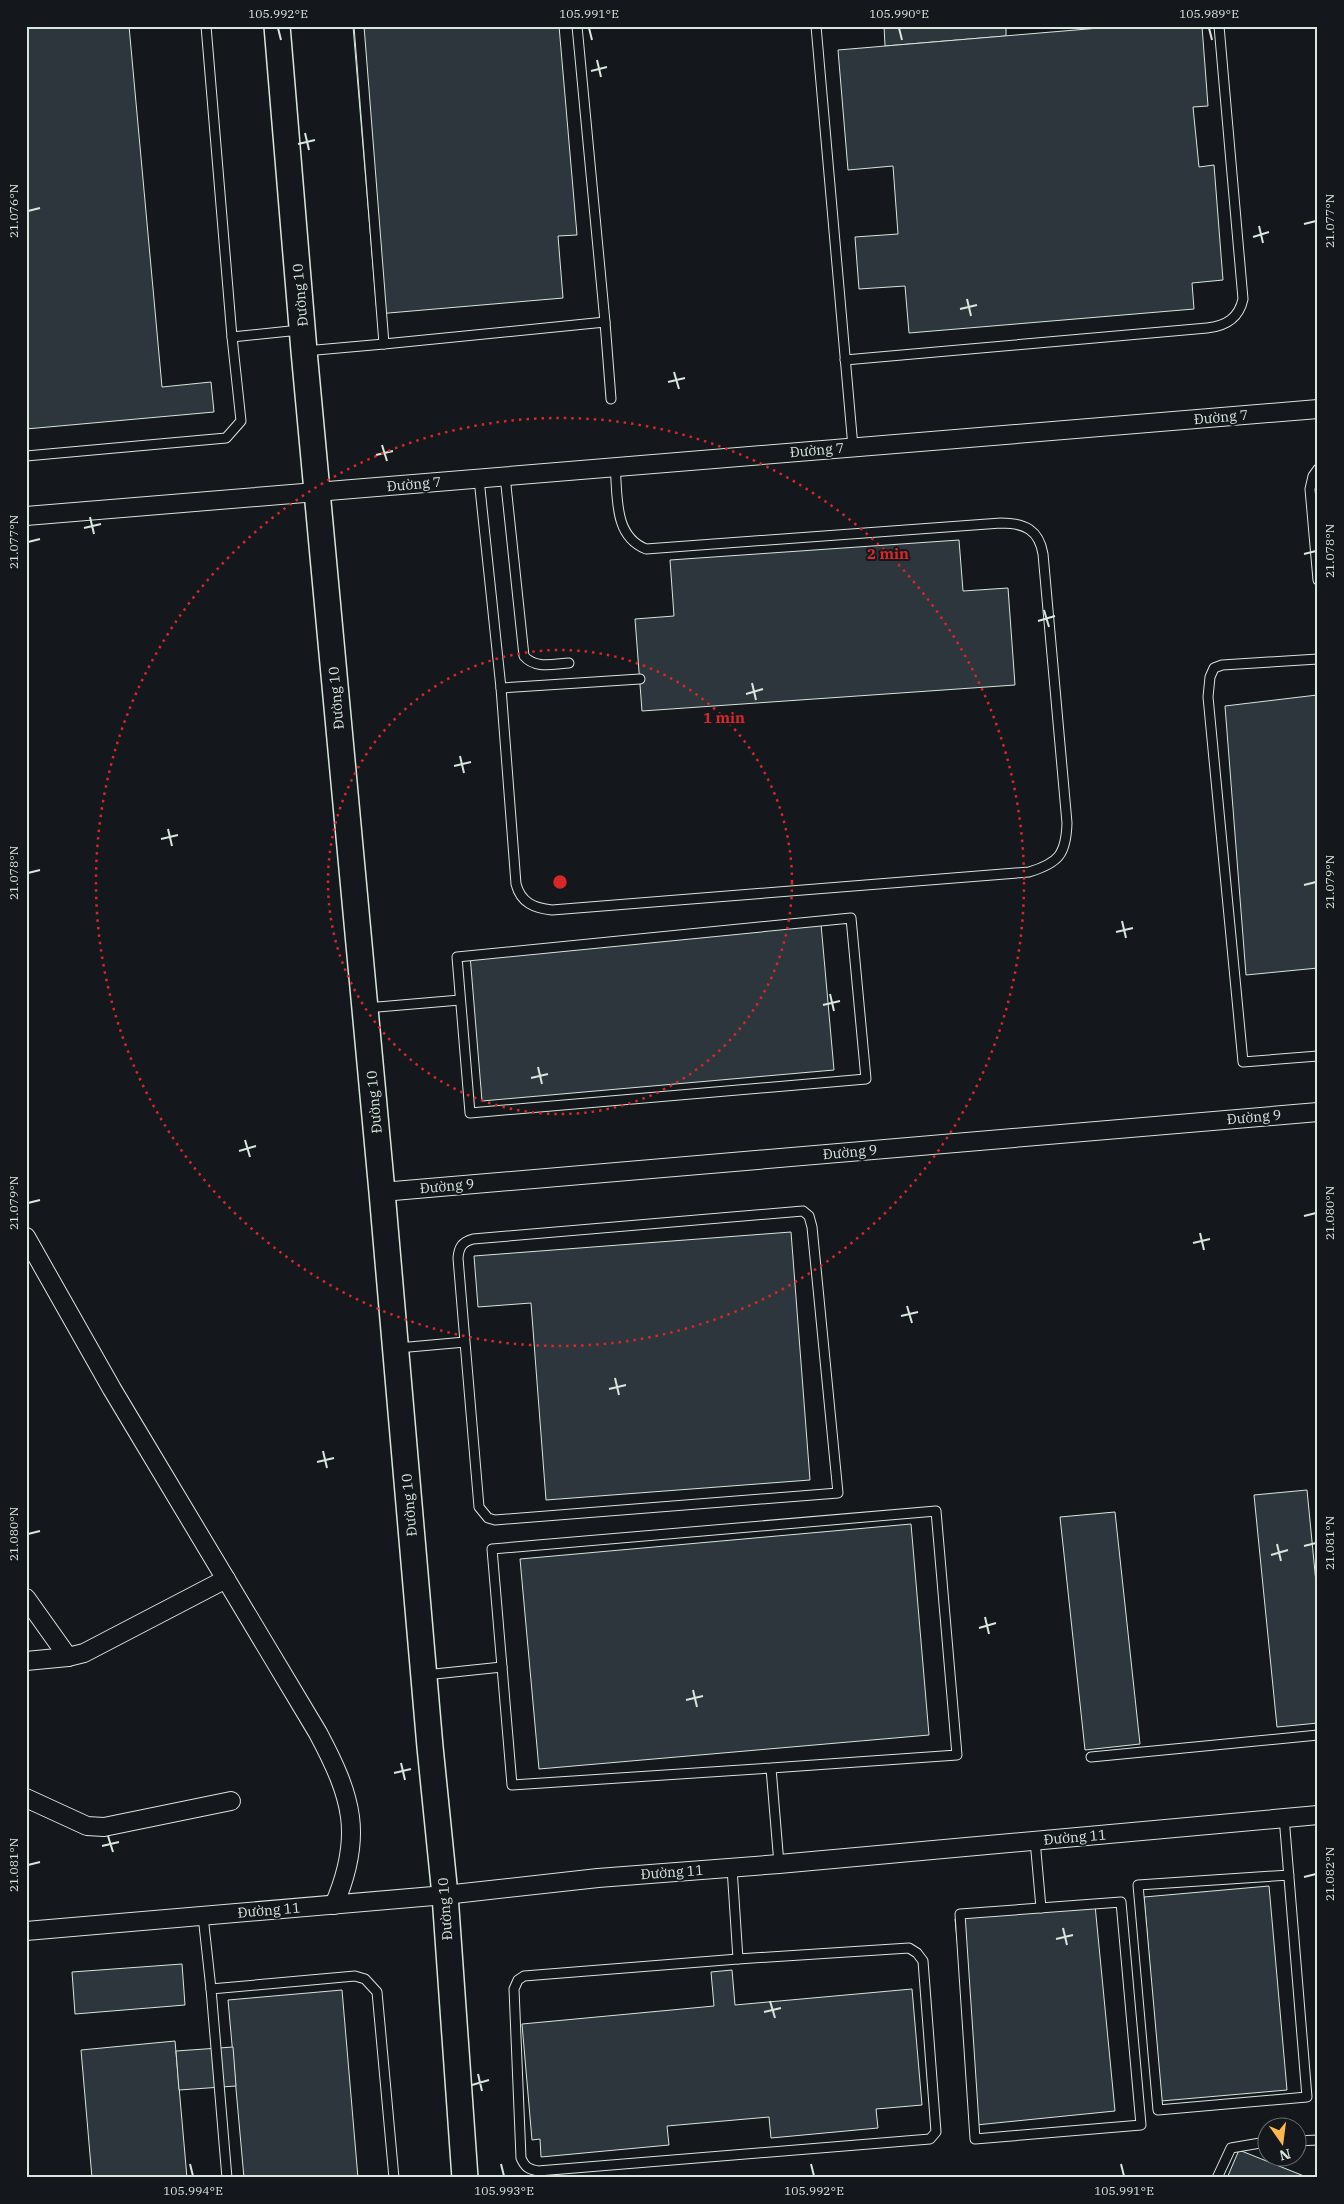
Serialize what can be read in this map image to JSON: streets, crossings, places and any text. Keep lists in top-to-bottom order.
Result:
{
  "streets": {
    "street": [
      "Đường 10",
      "Đường 7",
      "Đường 9",
      "Đường 11"
    ]
  },
  "crossings": [
    ["Đường 10", "Đường 7"],
    ["Đường 10", "Đường 9"],
    ["Đường 10", "Đường 11"]
  ],
  "north": "bottom",
  "coordinates": [
    "105.992°E",
    "105.991°E",
    "105.990°E",
    "105.989°E",
    "21.076°N",
    "21.077°N",
    "21.078°N",
    "21.079°N",
    "21.080°N",
    "21.081°N",
    "21.082°N",
    "105.994°E",
    "105.993°E"
  ],
  "rings": ["2 min", "1 min"]
}
